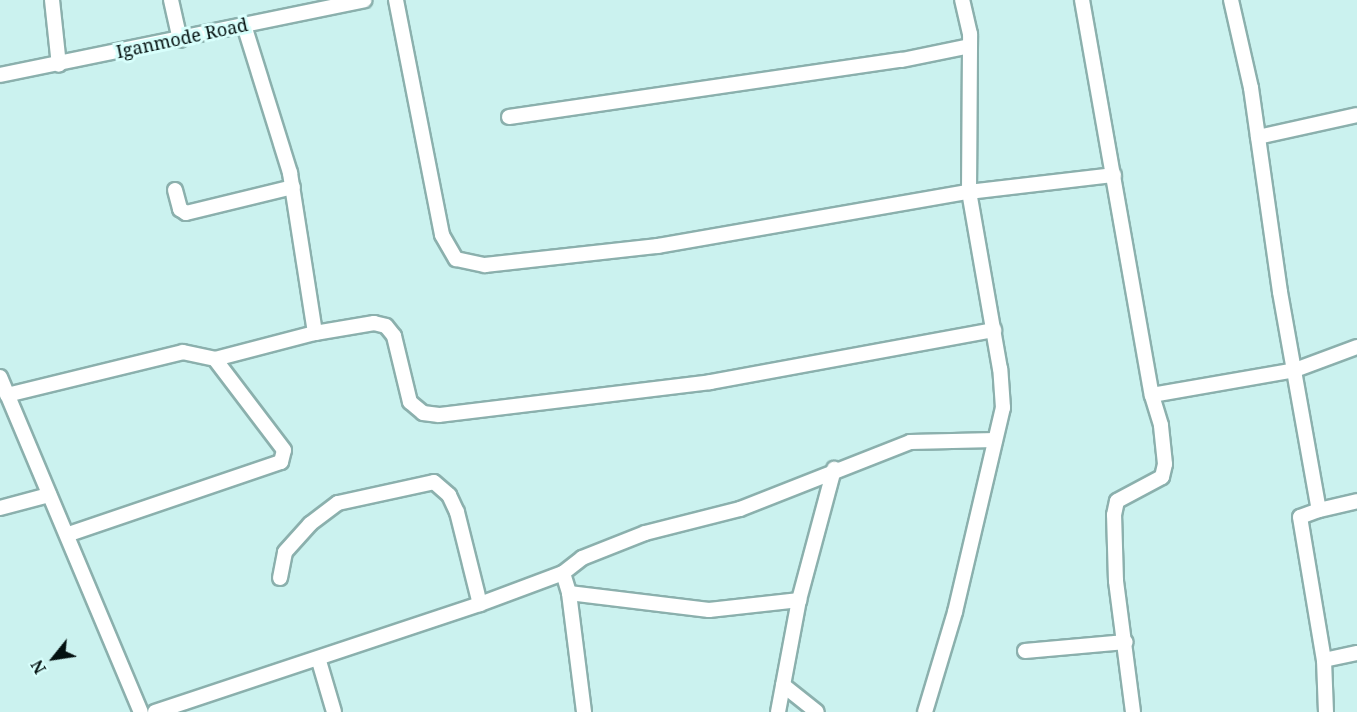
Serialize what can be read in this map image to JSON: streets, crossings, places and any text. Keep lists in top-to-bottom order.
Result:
{
  "streets": {
    "street": ["Iganmode Road"]
  },
  "north": "bottom left"
}
